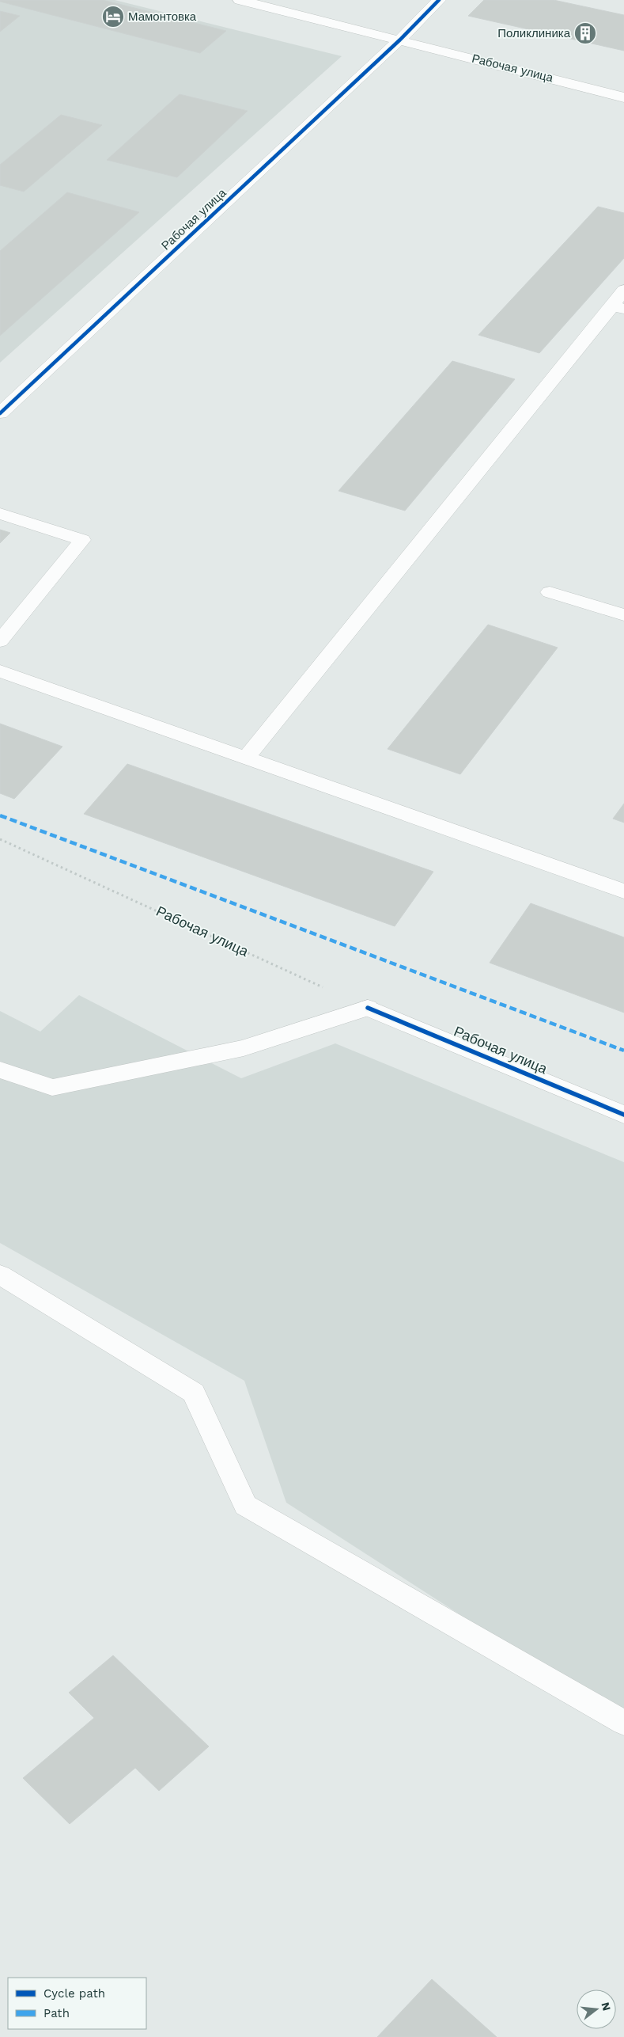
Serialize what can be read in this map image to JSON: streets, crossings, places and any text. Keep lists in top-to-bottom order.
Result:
{
  "streets": {
    "street": ["Рабочая улица"]
  },
  "places": {
    "hotel": ["Мамонтовка"],
    "building": ["Поликлиника"]
  },
  "legend": ["Cycle path", "Path"],
  "north": "right"
}
